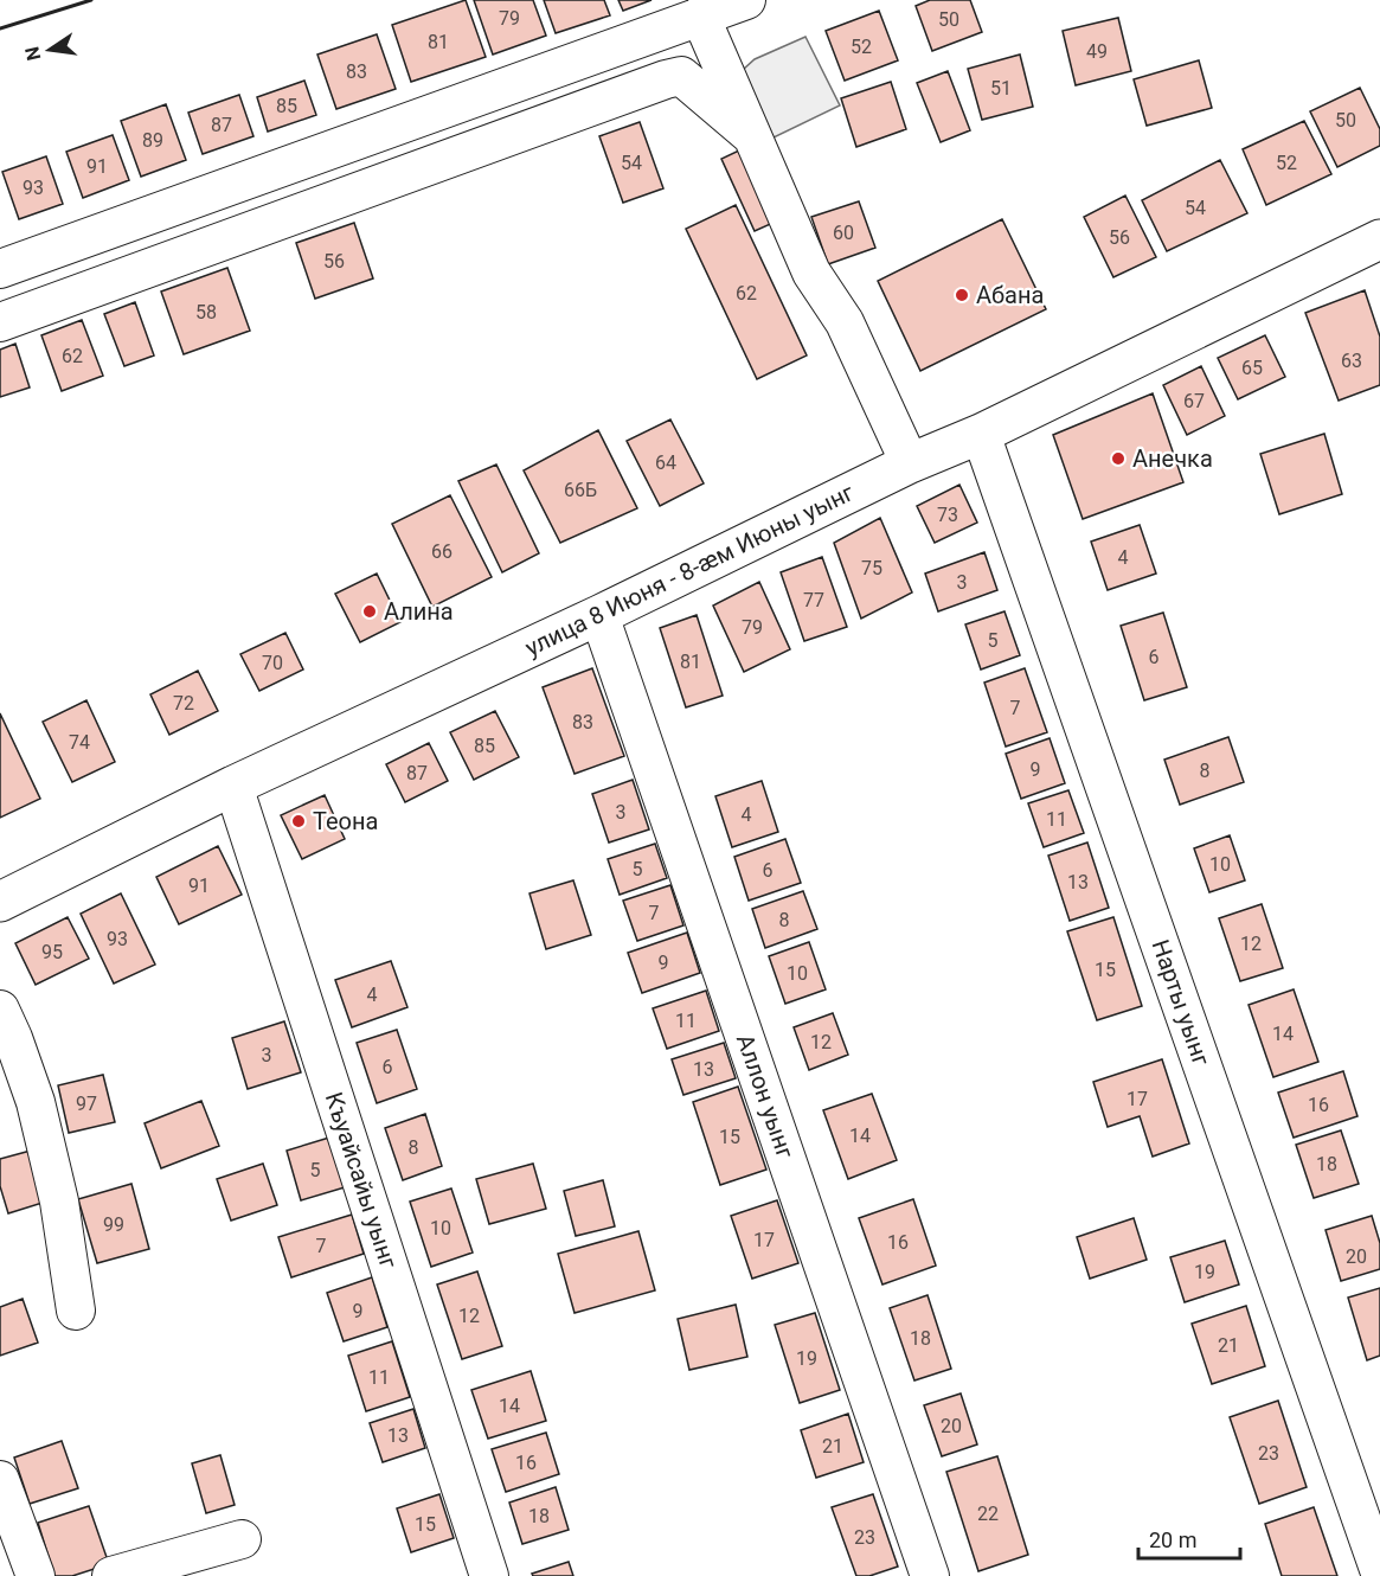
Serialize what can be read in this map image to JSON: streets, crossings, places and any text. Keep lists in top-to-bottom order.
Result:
{
  "streets": {
    "highway": ["улица 8 Июня - 8-ӕм Июны уынг"],
    "street": ["Нарты уынг", "Аллон уынг", "Къуайсайы уынг"]
  },
  "crossings": [
    ["улица 8 Июня - 8-ӕм Июны уынг", "Нарты уынг"],
    ["улица 8 Июня - 8-ӕм Июны уынг", "Аллон уынг"],
    ["улица 8 Июня - 8-ӕм Июны уынг", "Къуайсайы уынг"]
  ],
  "places": [
    "Абана",
    "Анечка",
    "Алина",
    "Теона"
  ],
  "house_numbers": [
    "79",
    "50",
    "81",
    "52",
    "49",
    "83",
    "51",
    "85",
    "50",
    "87",
    "89",
    "54",
    "52",
    "91",
    "93",
    "54",
    "60",
    "56",
    "56",
    "62",
    "58",
    "62",
    "63",
    "65",
    "67",
    "64",
    "66Б",
    "73",
    "66",
    "4",
    "75",
    "3",
    "77",
    "79",
    "5",
    "6",
    "81",
    "70",
    "72",
    "7",
    "83",
    "74",
    "85",
    "9",
    "8",
    "87",
    "3",
    "4",
    "11",
    "10",
    "5",
    "6",
    "13",
    "91",
    "7",
    "8",
    "93",
    "12",
    "95",
    "9",
    "15",
    "10",
    "4",
    "11",
    "14",
    "12",
    "3",
    "6",
    "13",
    "17",
    "97",
    "16",
    "14",
    "15",
    "8",
    "18",
    "5",
    "99",
    "10",
    "17",
    "16",
    "7",
    "20",
    "19",
    "9",
    "12",
    "18",
    "21",
    "19",
    "11",
    "14",
    "20",
    "13",
    "21",
    "23",
    "16",
    "22",
    "18",
    "15",
    "23"
  ],
  "scale_bar": "20 m",
  "north": "left"
}
